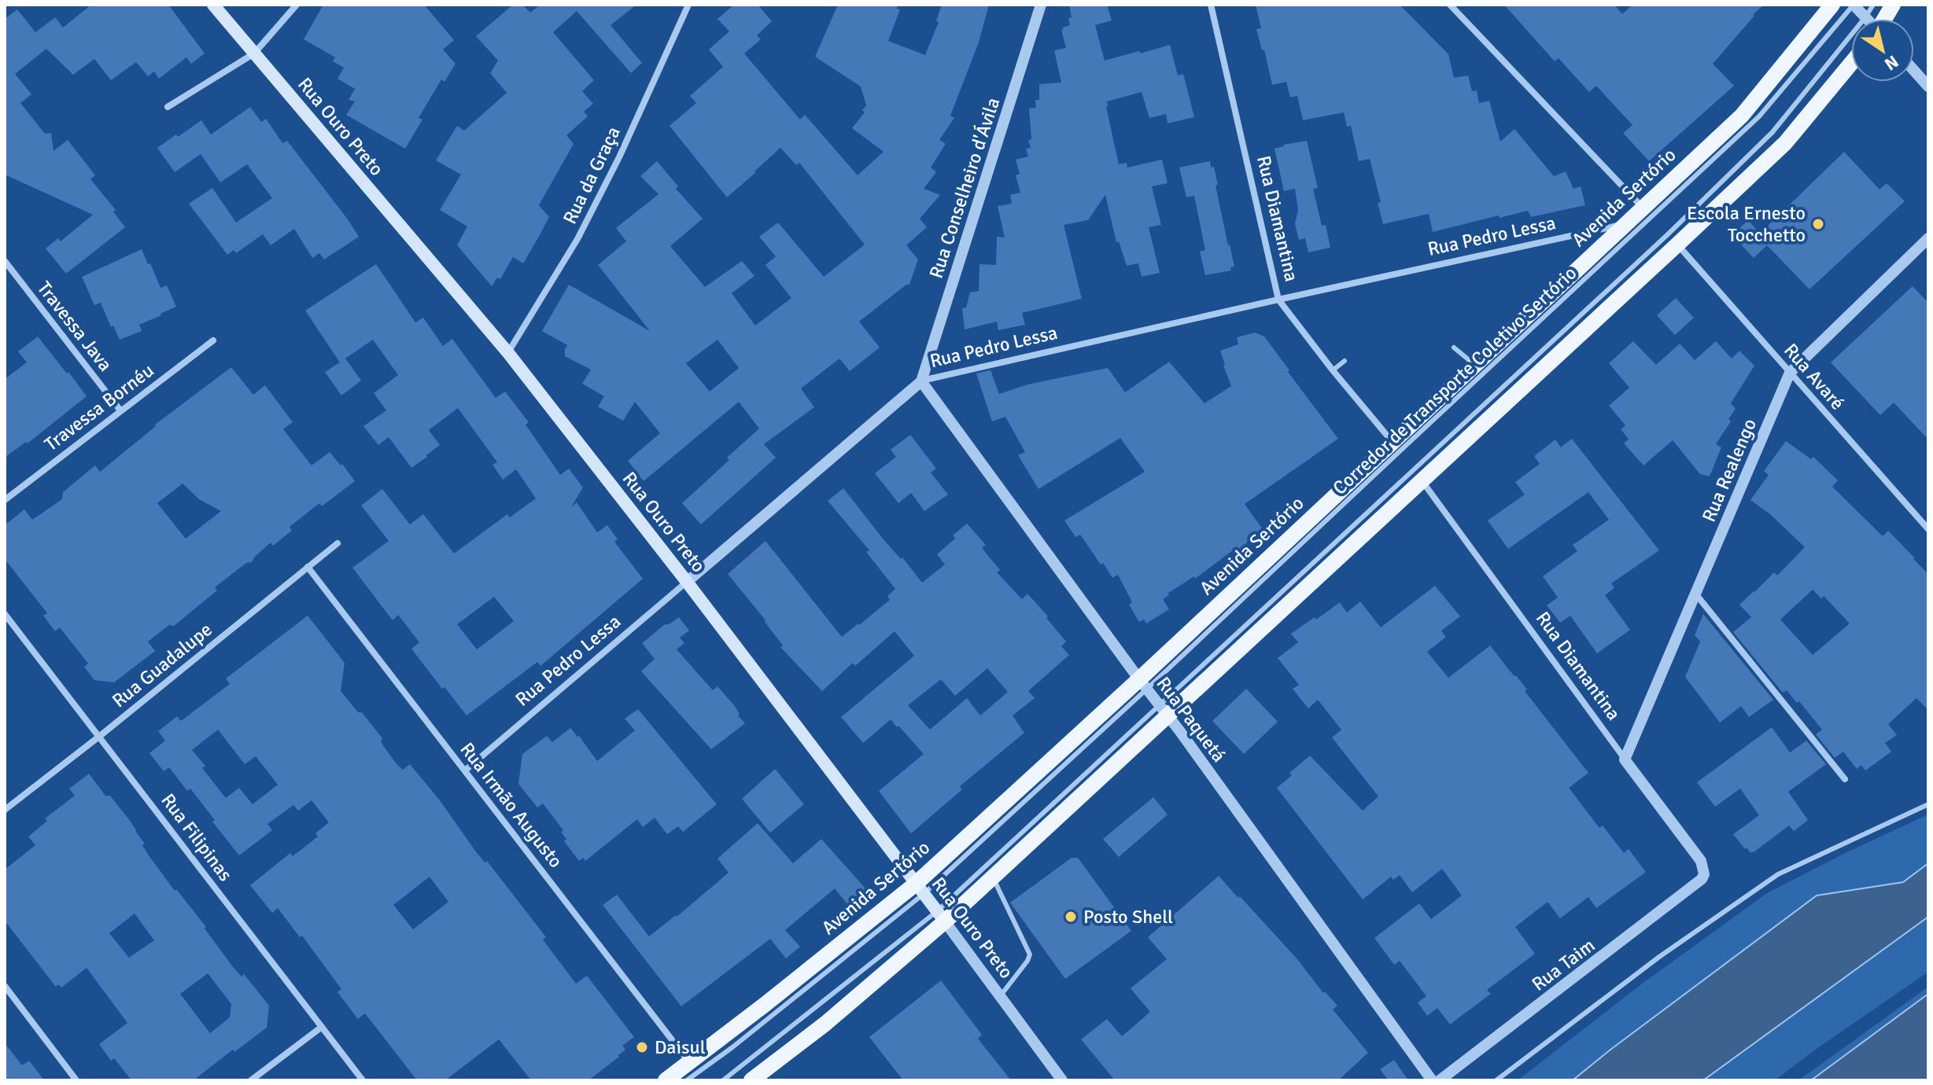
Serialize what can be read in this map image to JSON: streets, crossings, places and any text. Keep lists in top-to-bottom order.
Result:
{
  "streets": {
    "main road": ["Rua Ouro Preto", "Avenida Sertório"],
    "street": [
      "Rua da Graça",
      "Rua Conselheiro d'Ávila",
      "Rua Diamantina",
      "Rua Pedro Lessa",
      "Travessa Java",
      "Rua Avaré",
      "Travessa Bornéu",
      "Rua Realengo",
      "Rua Guadalupe",
      "Rua Paquetá",
      "Rua Irmão Augusto",
      "Rua Filipinas",
      "Rua Taim"
    ],
    "lane": ["Corredor de Transporte Coletivo Sertório"]
  },
  "crossings": [
    ["Rua Ouro Preto", "Rua da Graça"],
    ["Rua Ouro Preto", "Avenida Sertório"],
    ["Rua Ouro Preto", "Rua Pedro Lessa"],
    ["Rua Conselheiro d'Ávila", "Rua Pedro Lessa"],
    ["Rua Conselheiro d'Ávila", "Rua Paquetá"],
    ["Avenida Sertório", "Rua Diamantina"],
    ["Avenida Sertório", "Rua Pedro Lessa"],
    ["Avenida Sertório", "Corredor de Transporte Coletivo Sertório"],
    ["Avenida Sertório", "Rua Paquetá"],
    ["Avenida Sertório", "Rua Irmão Augusto"],
    ["Rua Diamantina", "Rua Pedro Lessa"],
    ["Rua Diamantina", "Corredor de Transporte Coletivo Sertório"],
    ["Rua Diamantina", "Rua Realengo"],
    ["Rua Diamantina", "Rua Taim"],
    ["Rua Pedro Lessa", "Rua Paquetá"],
    ["Rua Pedro Lessa", "Rua Irmão Augusto"],
    ["Travessa Java", "Travessa Bornéu"],
    ["Rua Avaré", "Rua Realengo"],
    ["Rua Guadalupe", "Rua Irmão Augusto"],
    ["Rua Guadalupe", "Rua Filipinas"]
  ],
  "places": ["Escola Ernesto Tocchetto", "Posto Shell", "Daisul"],
  "north": "bottom right"
}
